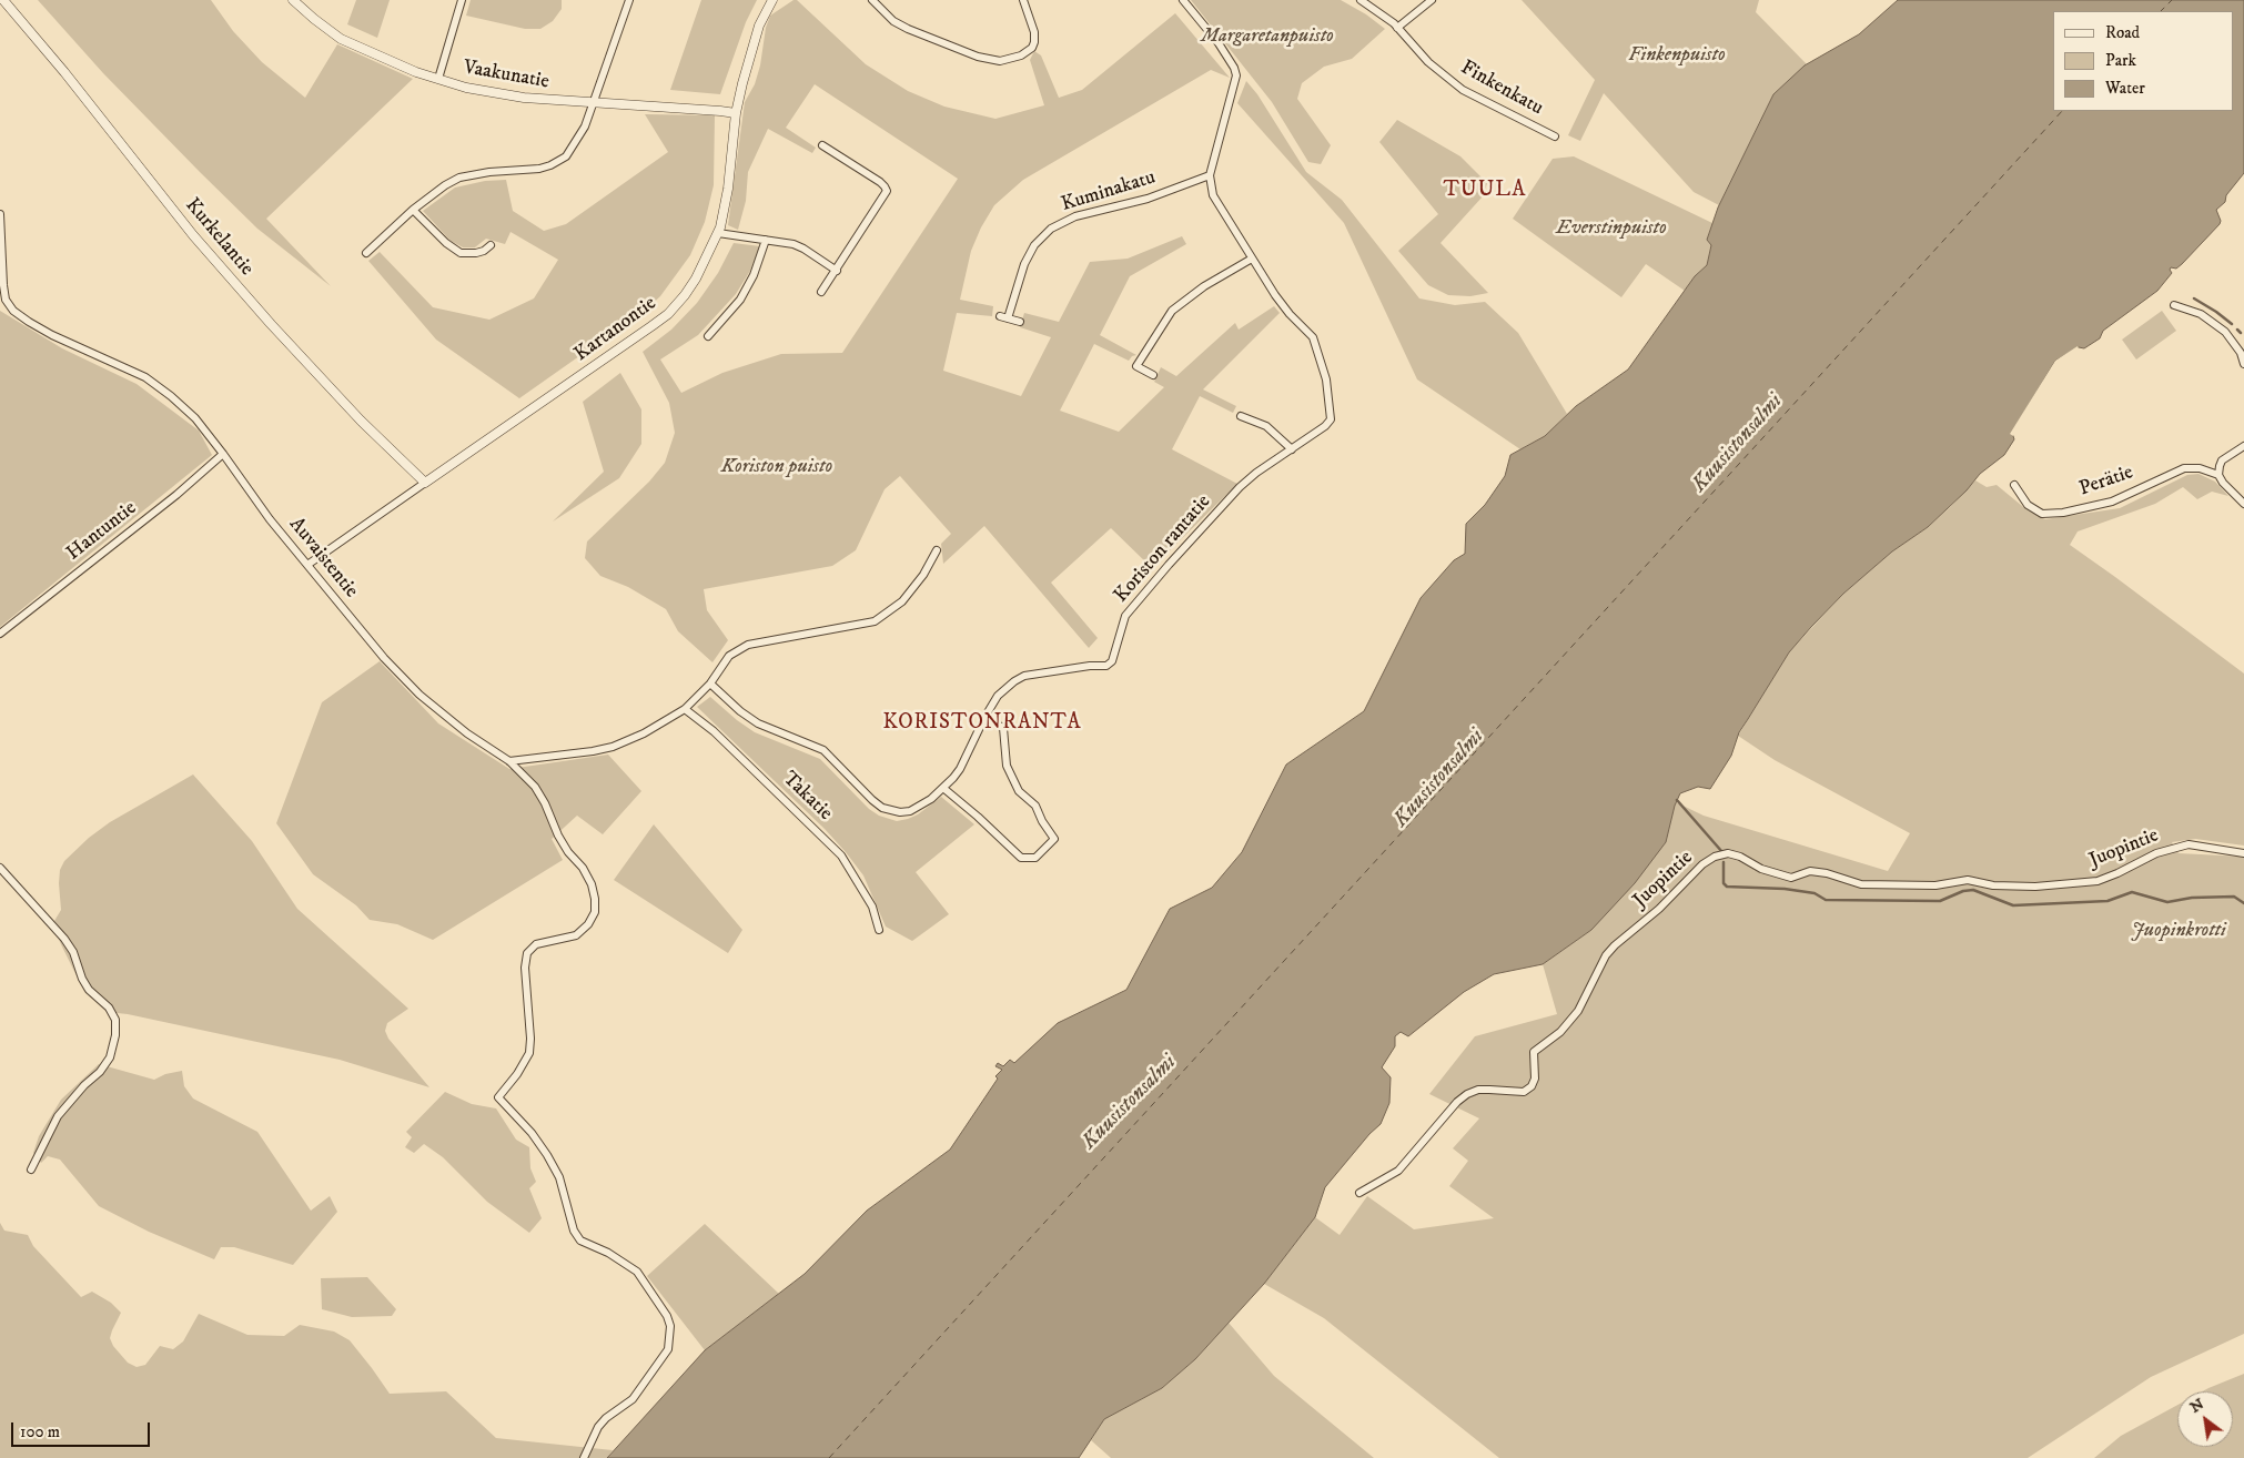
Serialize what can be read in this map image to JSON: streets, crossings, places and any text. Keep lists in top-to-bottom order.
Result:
{
  "streets": {
    "street": [
      "Vaakunatie",
      "Finkenkatu",
      "Kuminakatu",
      "Kurkelantie",
      "Kartanontie",
      "Perätie",
      "Hantuntie",
      "Koriston rantatie",
      "Auvaistentie",
      "Takatie",
      "Juopintie"
    ]
  },
  "crossings": [
    ["Vaakunatie", "Kartanontie"],
    ["Kuminakatu", "Koriston rantatie"],
    ["Kurkelantie", "Kartanontie"],
    ["Kartanontie", "Auvaistentie"],
    ["Hantuntie", "Auvaistentie"]
  ],
  "districts": ["TUULA", "KORISTONRANTA"],
  "water": ["Kuusistonsalmi"],
  "parks": [
    "Margaretanpuisto",
    "Finkenpuisto",
    "Everstinpuisto",
    "Koriston puisto",
    "Juopinkrotti"
  ],
  "legend": ["Road", "Park", "Water"],
  "scale_bar": "100 m",
  "north": "top left"
}
